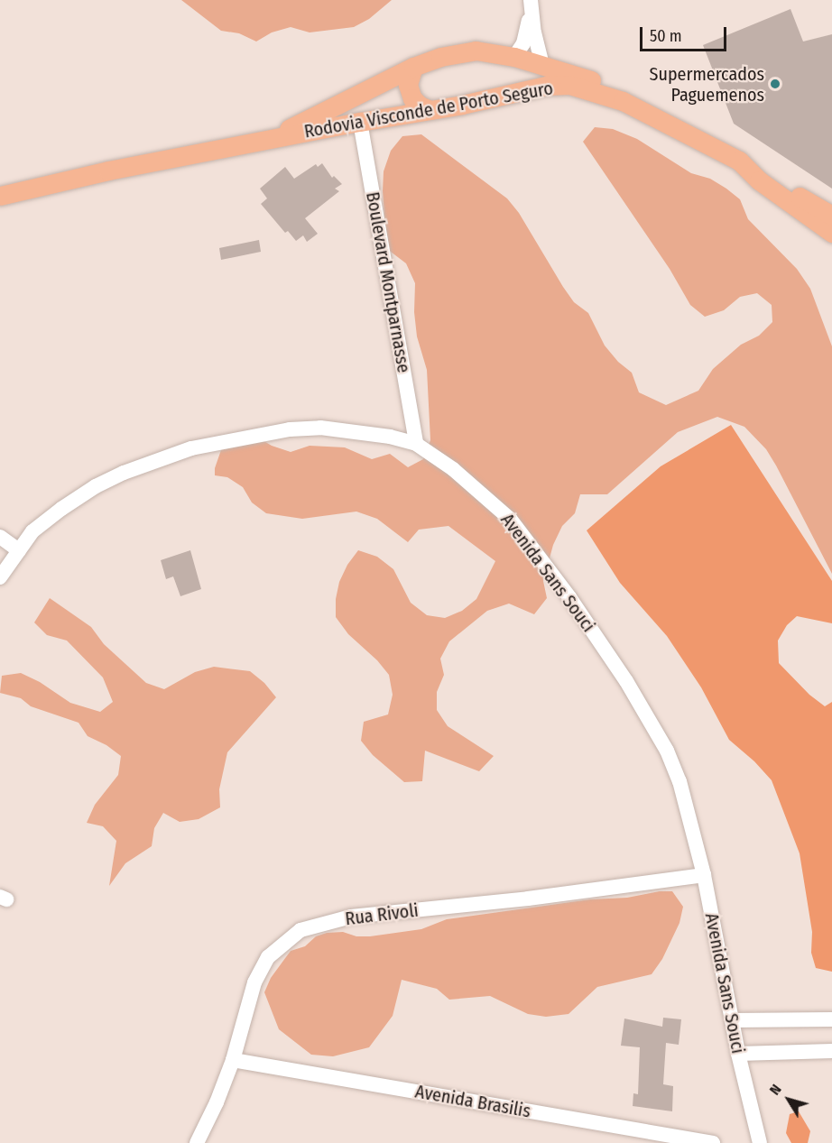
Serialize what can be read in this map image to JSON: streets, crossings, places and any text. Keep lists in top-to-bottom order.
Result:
{
  "streets": {
    "main road": ["Rodovia Visconde de Porto Seguro"],
    "street": [
      "Boulevard Montparnasse",
      "Avenida Sans Souci",
      "Rua Rivoli",
      "Avenida Brasilis"
    ]
  },
  "crossings": [
    ["Rodovia Visconde de Porto Seguro", "Boulevard Montparnasse"],
    ["Boulevard Montparnasse", "Avenida Sans Souci"],
    ["Avenida Sans Souci", "Rua Rivoli"],
    ["Rua Rivoli", "Avenida Brasilis"]
  ],
  "places": ["Supermercados Paguemenos"],
  "scale_bar": "50 m",
  "north": "top left"
}
